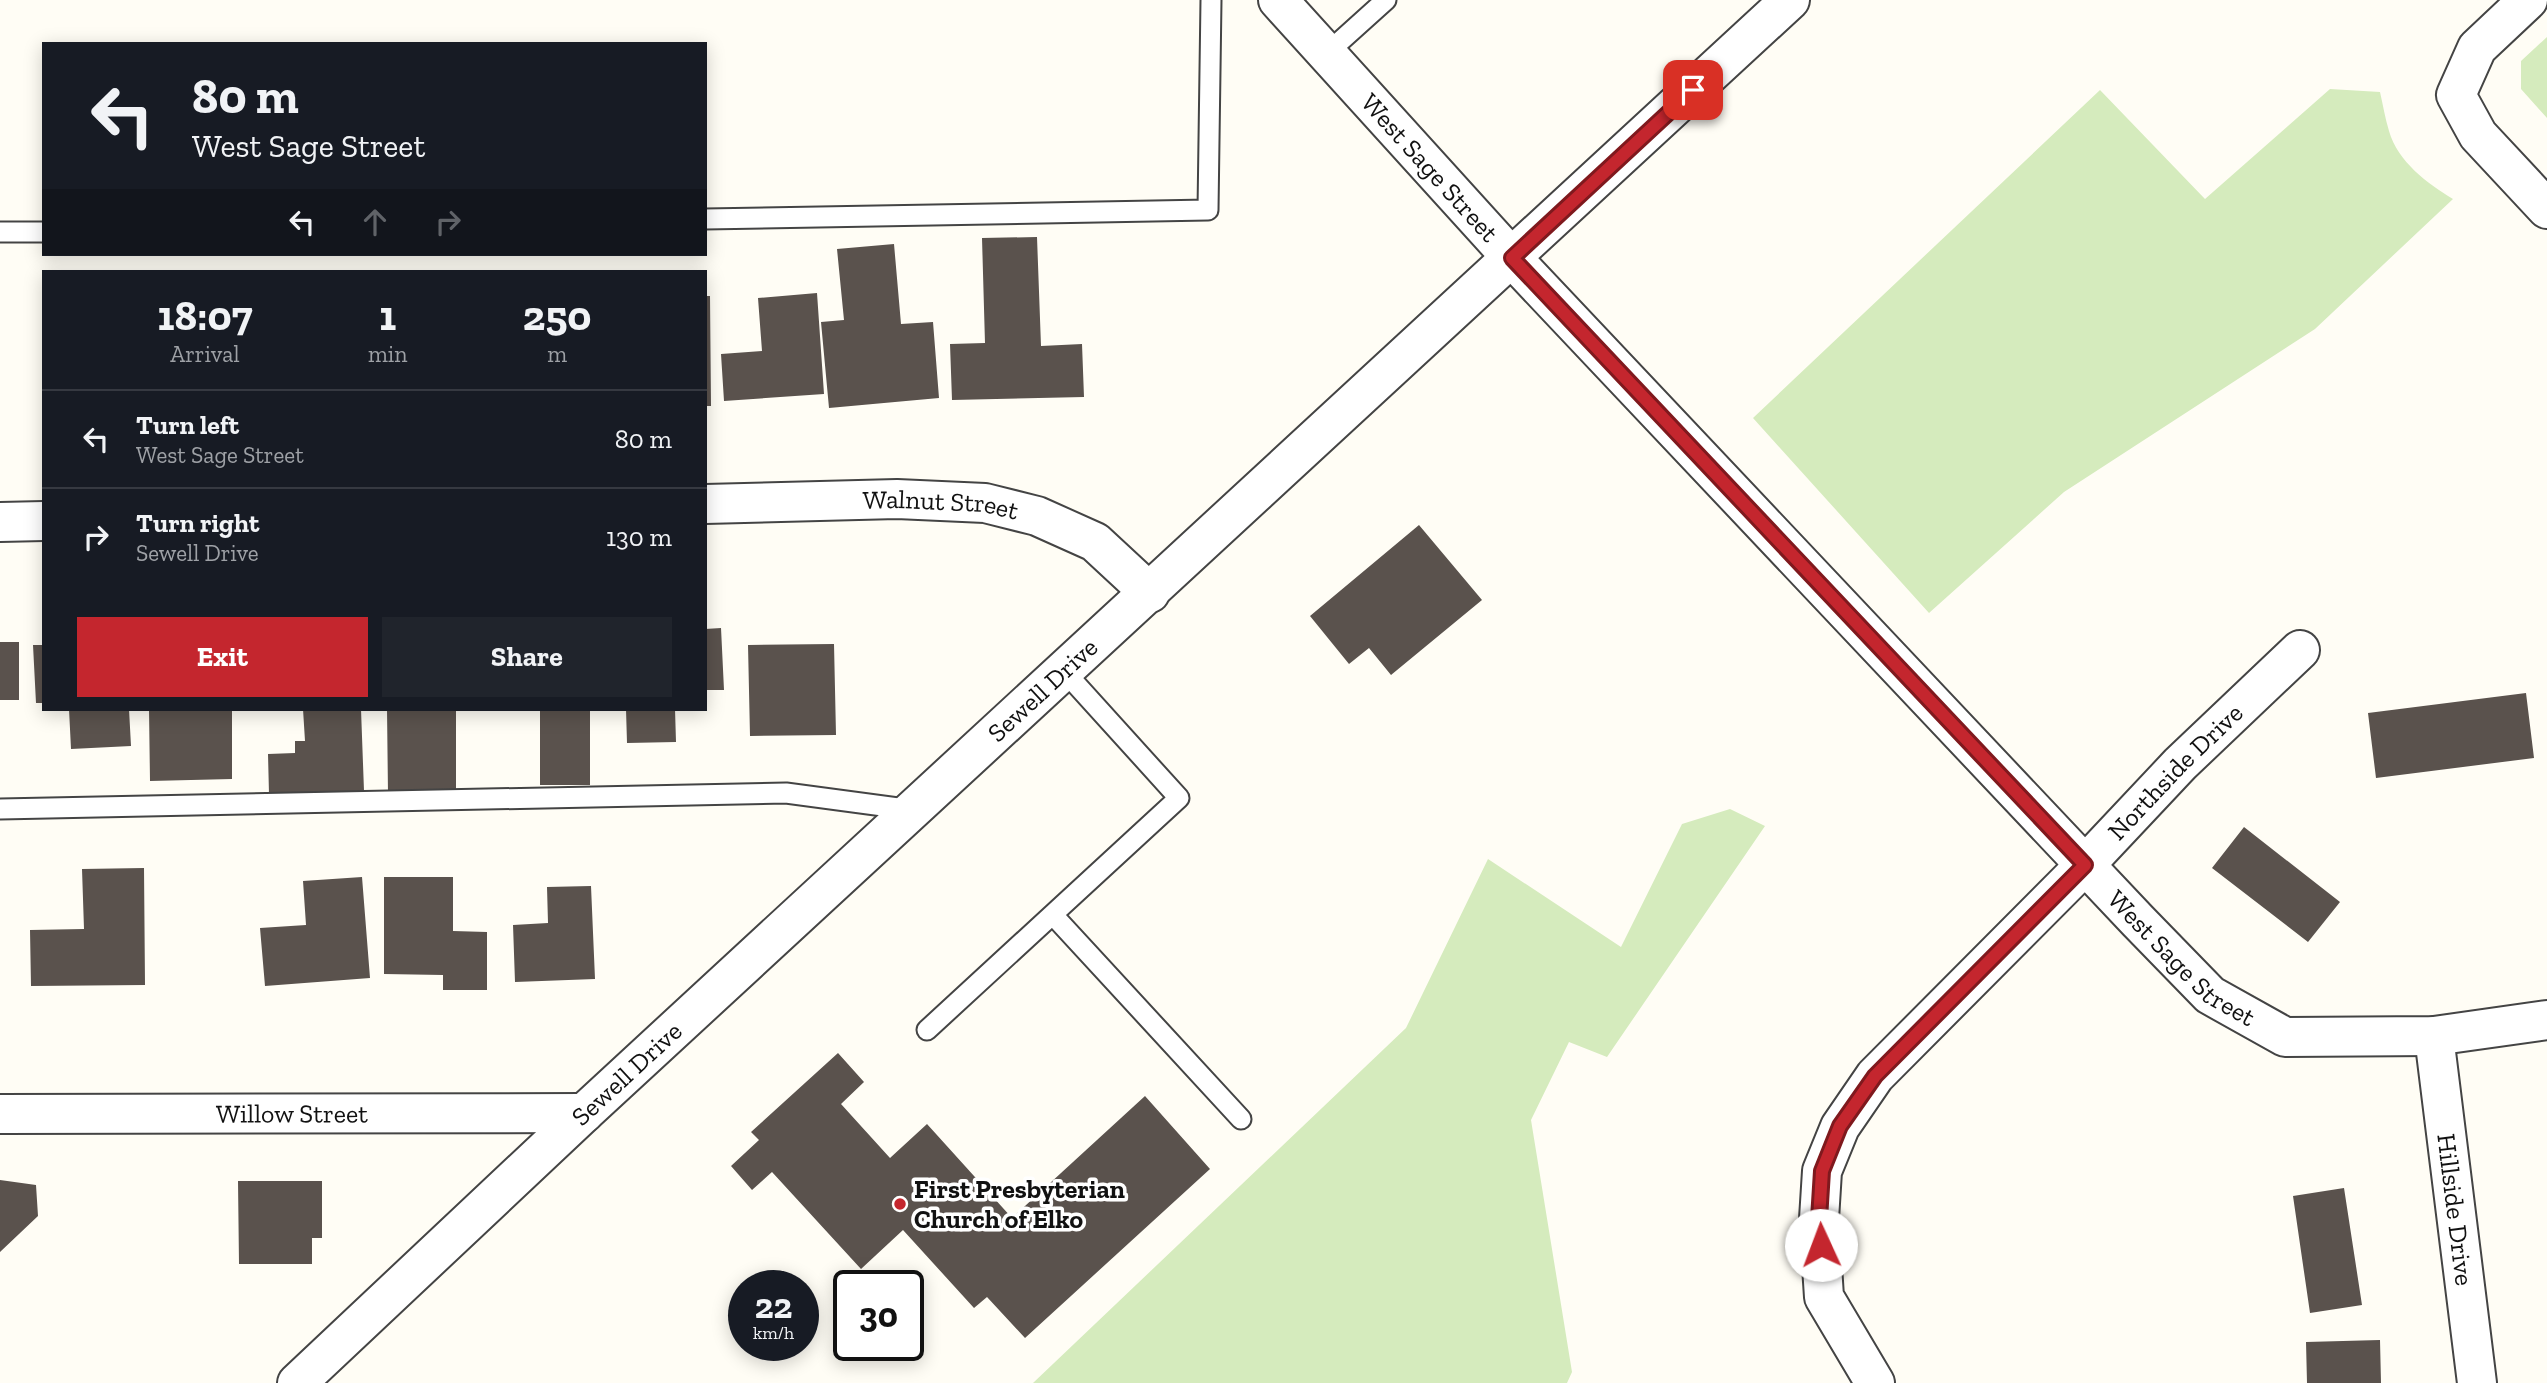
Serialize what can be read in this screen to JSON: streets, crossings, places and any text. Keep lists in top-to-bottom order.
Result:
{
  "streets": {
    "street": [
      "West Sage Street",
      "Walnut Street",
      "Sewell Drive",
      "Northside Drive",
      "Willow Street",
      "Hillside Drive"
    ]
  },
  "crossings": [
    ["West Sage Street", "Sewell Drive"],
    ["West Sage Street", "Northside Drive"],
    ["West Sage Street", "Hillside Drive"],
    ["Walnut Street", "Sewell Drive"],
    ["Sewell Drive", "Willow Street"]
  ],
  "places": ["First Presbyterian Church of Elko"],
  "page": {
    "turn": ["80 m", "West Sage Street"],
    "eta": [
      "18:07",
      "Arrival",
      "1",
      "min",
      "250",
      "m"
    ],
    "list": [
      {
        "name": "Turn left",
        "note": "West Sage Street",
        "value": "80 m"
      },
      {
        "name": "Turn right",
        "note": "Sewell Drive",
        "value": "130 m"
      }
    ],
    "buttons": ["Exit", "Share"],
    "speed": "22 km/h",
    "limit": "30"
  }
}
